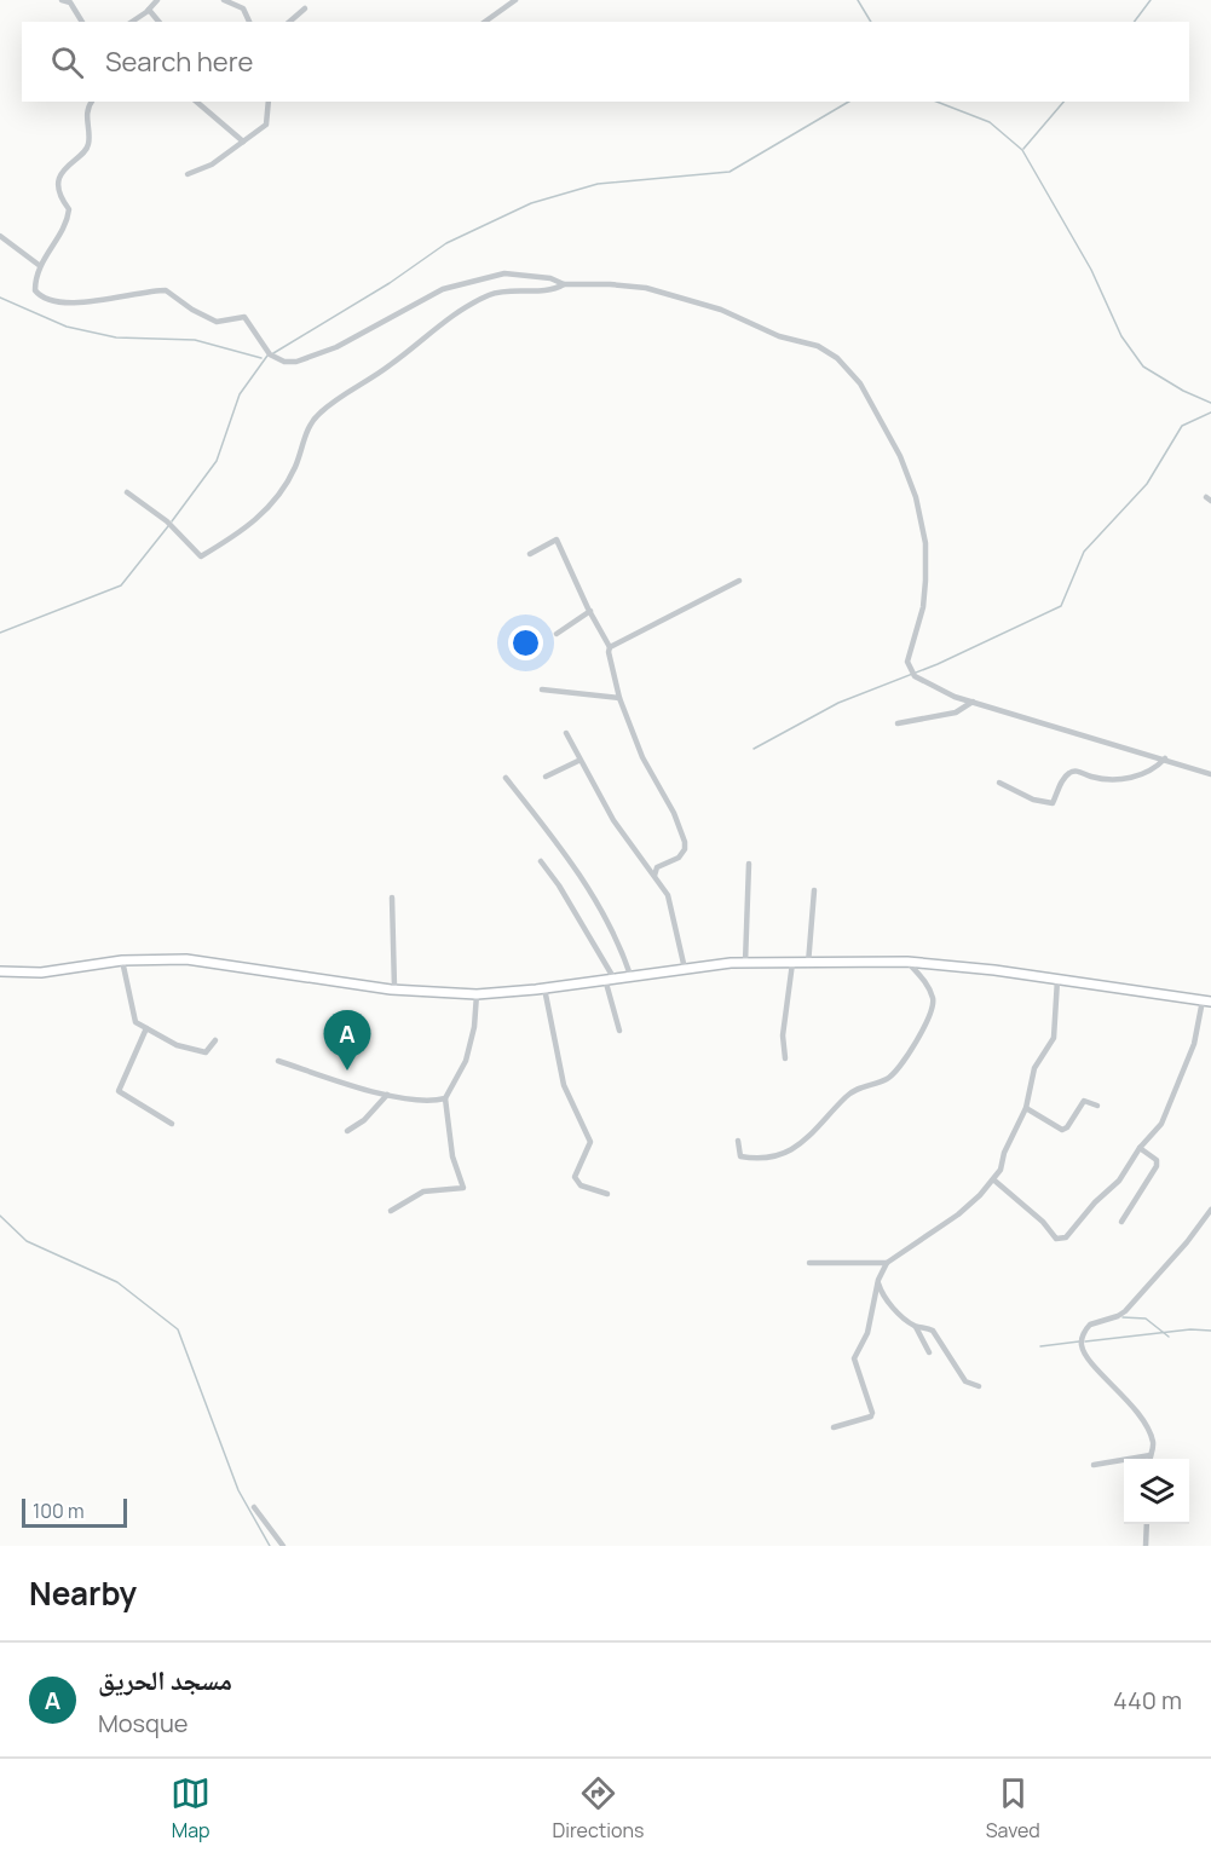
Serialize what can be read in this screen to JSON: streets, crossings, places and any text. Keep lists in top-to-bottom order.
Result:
{
  "scale_bar": "100 m",
  "page": {
    "search": "Search here",
    "pins": "A",
    "scale": "100 m",
    "heading": "Nearby",
    "list": [
      {
        "mark": "A",
        "name": "مسجد الحريق",
        "note": "Mosque",
        "value": "440 m"
      }
    ],
    "nav": ["Map", "Directions", "Saved"]
  }
}
